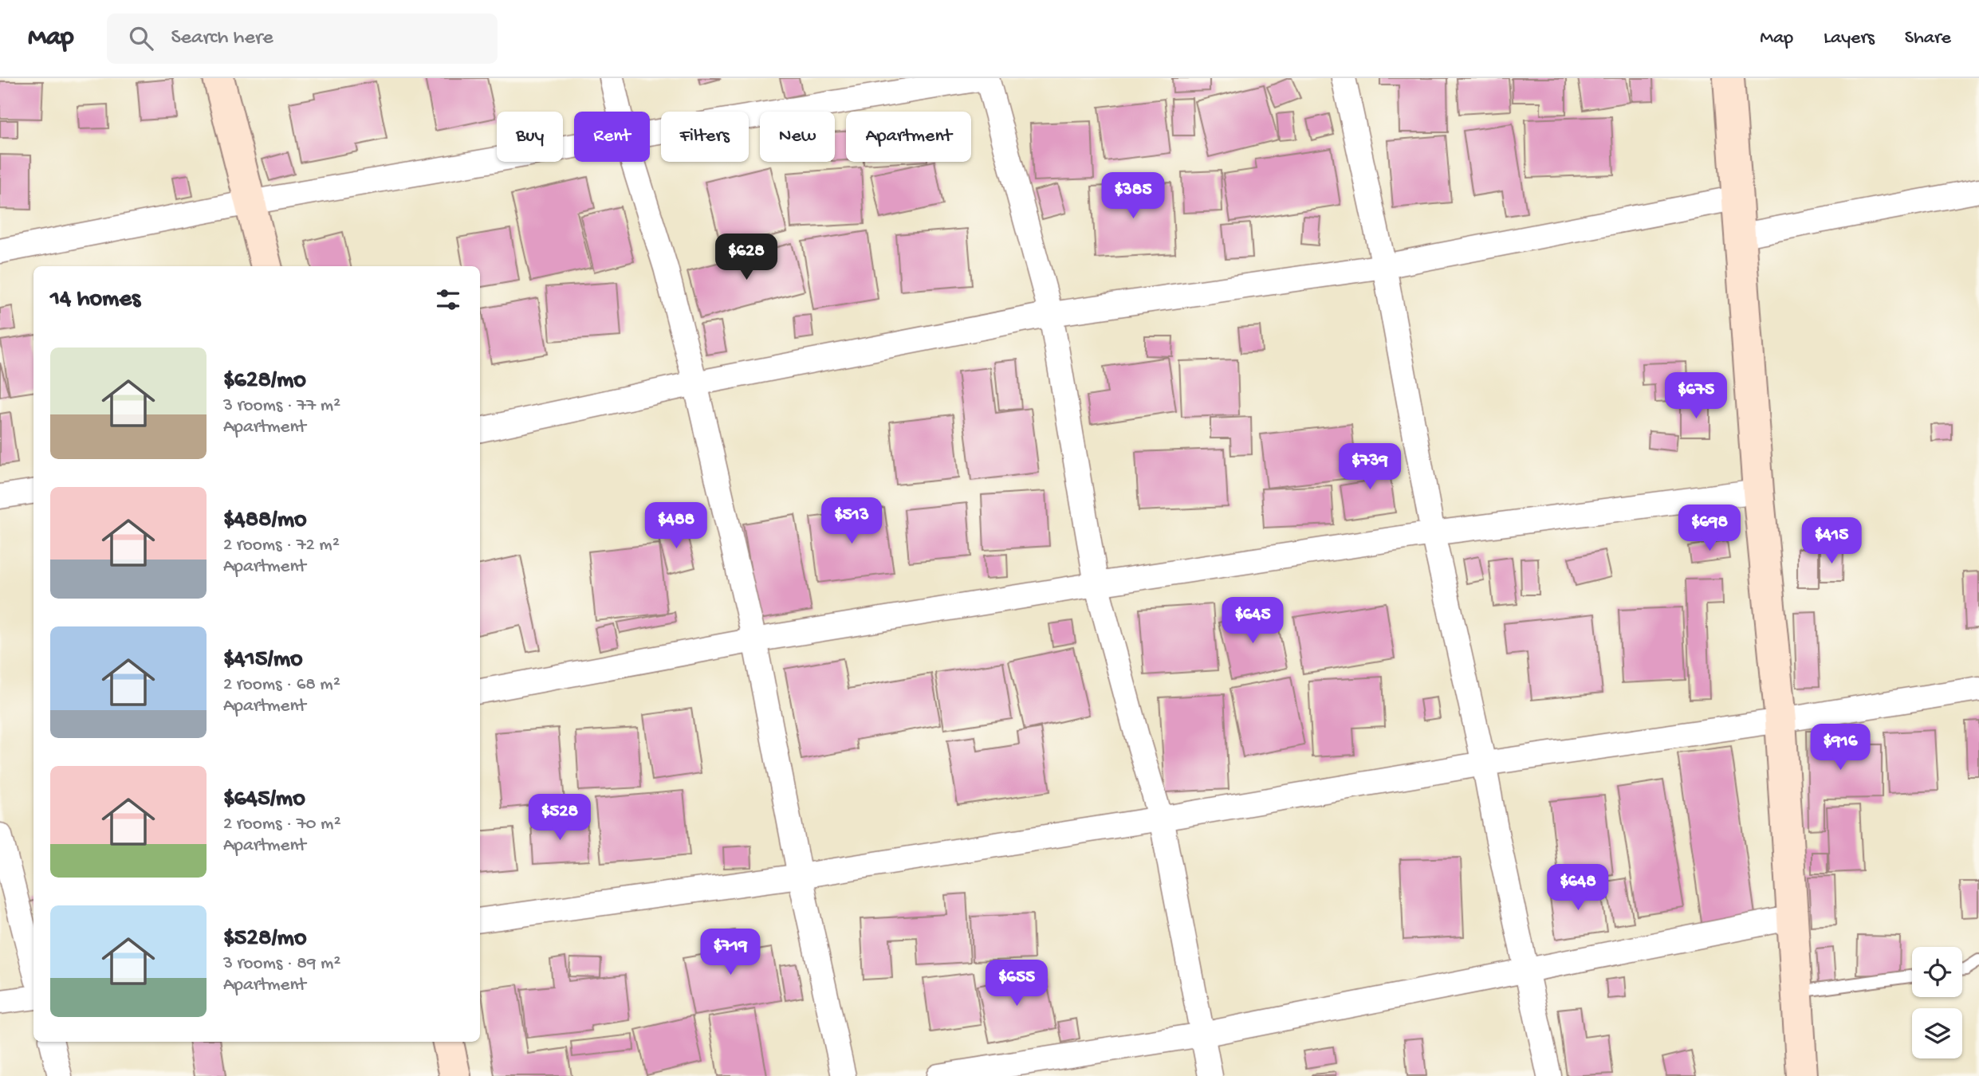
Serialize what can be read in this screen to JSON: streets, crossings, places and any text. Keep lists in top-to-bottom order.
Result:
{
  "page": {
    "header": "Map",
    "search": "Search here",
    "nav": ["Map", "Layers", "Share"],
    "chip": [
      "Buy",
      "Rent",
      "Filters",
      "New",
      "Apartment"
    ],
    "price": [
      "$385",
      "$628",
      "$675",
      "$739",
      "$513",
      "$488",
      "$698",
      "$415",
      "$645",
      "$916",
      "$528",
      "$648",
      "$719",
      "$655"
    ],
    "heading": "14 homes",
    "list": [
      {
        "name": "$628/mo",
        "note": "3 rooms · 77 m² · Apartment"
      },
      {
        "name": "$488/mo",
        "note": "2 rooms · 72 m² · Apartment"
      },
      {
        "name": "$415/mo",
        "note": "2 rooms · 68 m² · Apartment"
      },
      {
        "name": "$645/mo",
        "note": "2 rooms · 70 m² · Apartment"
      },
      {
        "name": "$528/mo",
        "note": "3 rooms · 89 m² · Apartment"
      }
    ]
  }
}
